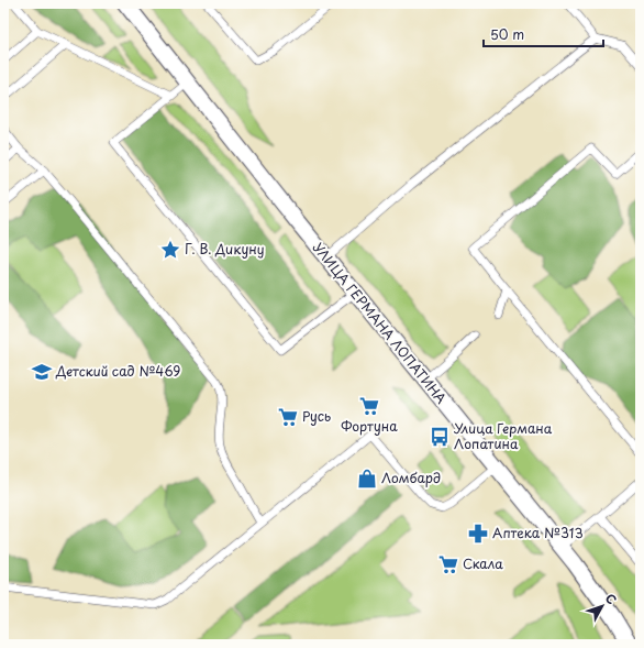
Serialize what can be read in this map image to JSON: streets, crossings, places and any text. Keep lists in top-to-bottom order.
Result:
{
  "streets": {
    "street": ["УЛИЦА ГЕРМАНА ЛОПАТИНА"]
  },
  "places": {
    "place": ["Г. В. Дикуну"],
    "school or university": ["Детский сад №469"],
    "supermarket": ["Фортуна", "Русь", "Скала"],
    "bus stop": ["Улица Германа Лопатина"],
    "shop": ["Ломбард"],
    "pharmacy": ["Аптека №313"]
  },
  "scale_bar": "50 m",
  "north": "top right"
}
